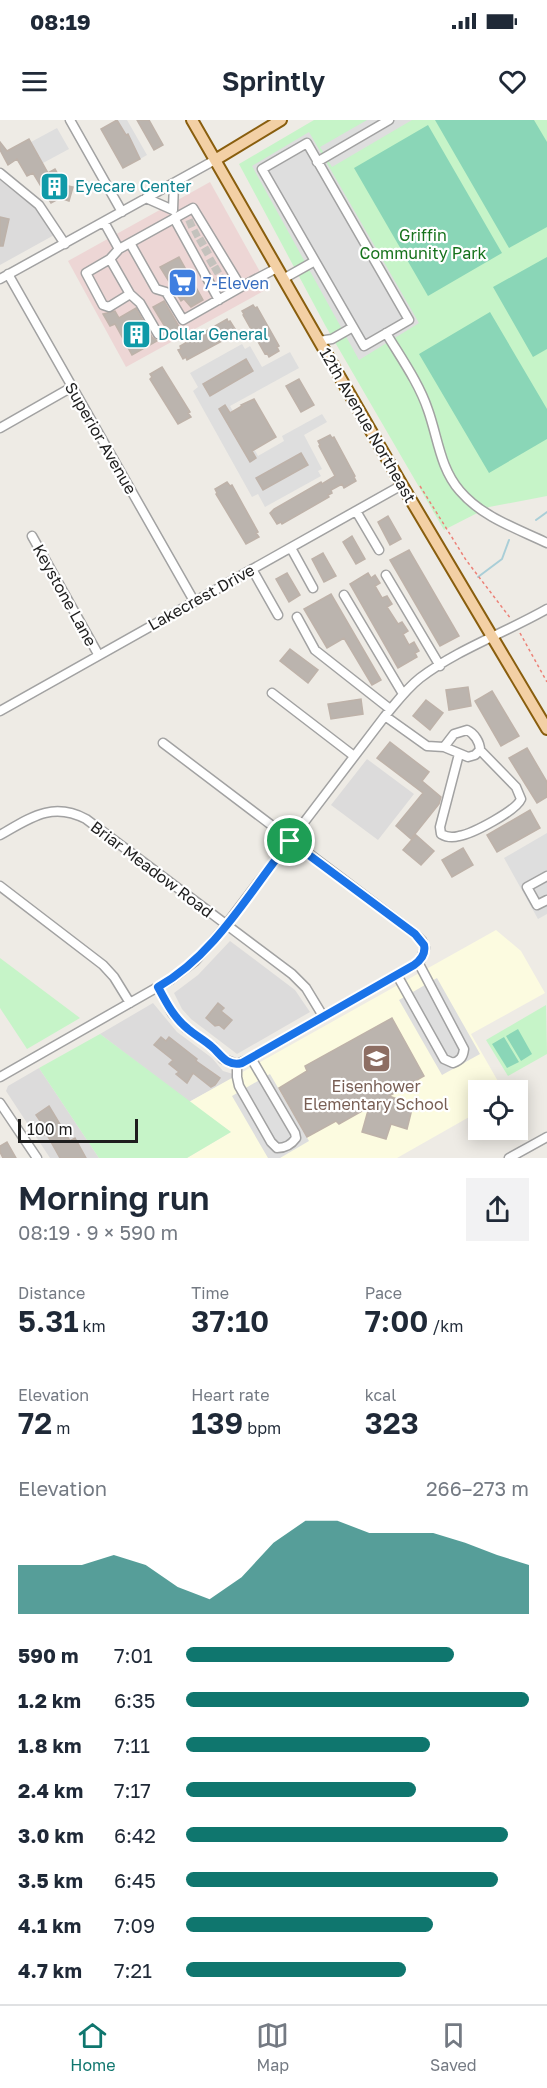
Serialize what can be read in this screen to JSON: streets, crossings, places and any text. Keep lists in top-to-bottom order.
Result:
{
  "streets": {
    "main road": ["12th Avenue Northeast"],
    "street": [
      "Superior Avenue",
      "Keystone Lane",
      "Lakecrest Drive",
      "Briar Meadow Road"
    ]
  },
  "crossings": [
    ["12th Avenue Northeast", "Lakecrest Drive"],
    ["Superior Avenue", "Lakecrest Drive"],
    ["Keystone Lane", "Lakecrest Drive"]
  ],
  "parks": ["Griffin Community Park"],
  "places": {
    "building": ["Eyecare Center", "Dollar General"],
    "supermarket": ["7-Eleven"],
    "school or university": ["Eisenhower Elementary School"]
  },
  "scale_bar": "100 m",
  "page": {
    "status": "08:19",
    "header": "Sprintly",
    "scale": "100 m",
    "heading": ["Morning run", "08:19 · 9 × 590 m"],
    "stats": [
      ["Distance", "5.31 km"],
      ["Time", "37:10"],
      ["Pace", "7:00 /km"],
      ["Elevation", "72 m"],
      ["Heart rate", "139 bpm"],
      ["kcal", "323"]
    ],
    "chart": ["Elevation", "266–273 m"],
    "list": [
      {
        "name": "590 m",
        "note": "7:01"
      },
      {
        "name": "1.2 km",
        "note": "6:35"
      },
      {
        "name": "1.8 km",
        "note": "7:11"
      },
      {
        "name": "2.4 km",
        "note": "7:17"
      },
      {
        "name": "3.0 km",
        "note": "6:42"
      },
      {
        "name": "3.5 km",
        "note": "6:45"
      },
      {
        "name": "4.1 km",
        "note": "7:09"
      },
      {
        "name": "4.7 km",
        "note": "7:21"
      }
    ],
    "tabs": ["Home", "Map", "Saved"]
  }
}
